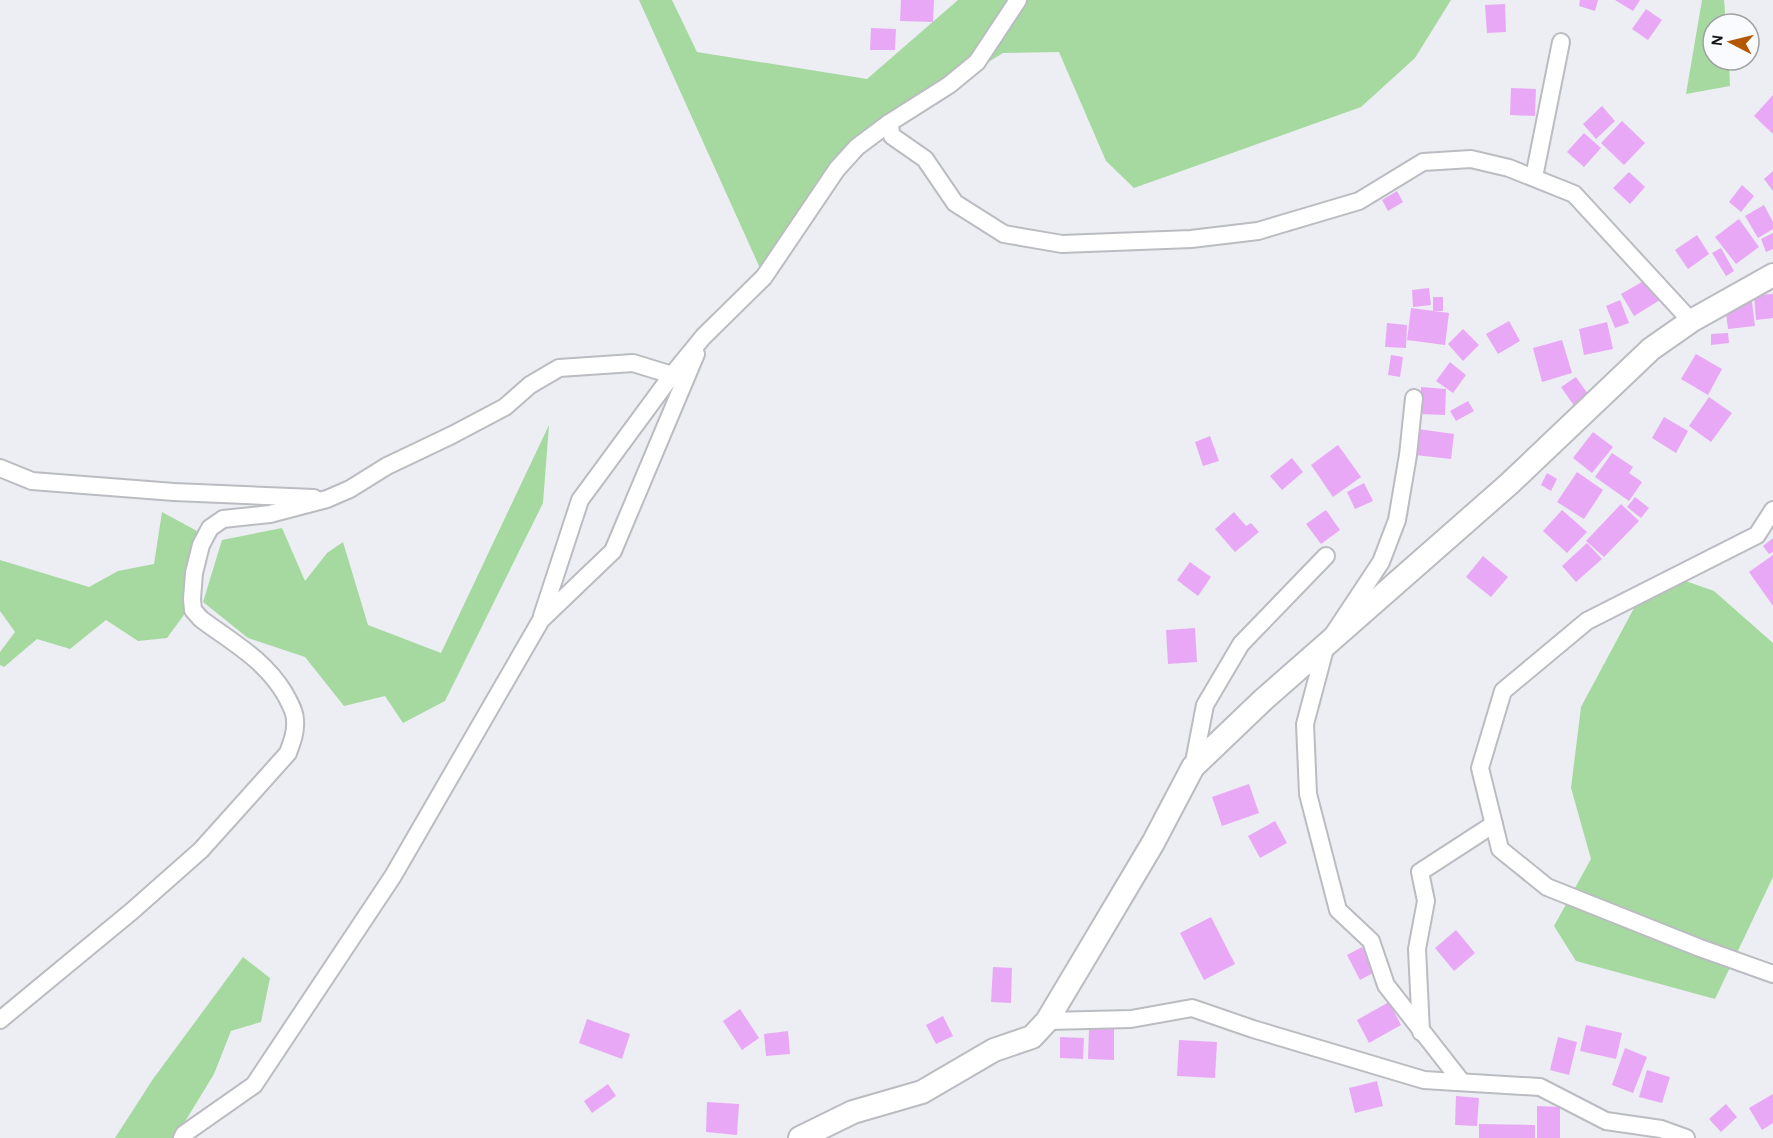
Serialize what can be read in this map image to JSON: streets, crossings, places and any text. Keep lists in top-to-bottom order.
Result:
{
  "north": "left"
}
